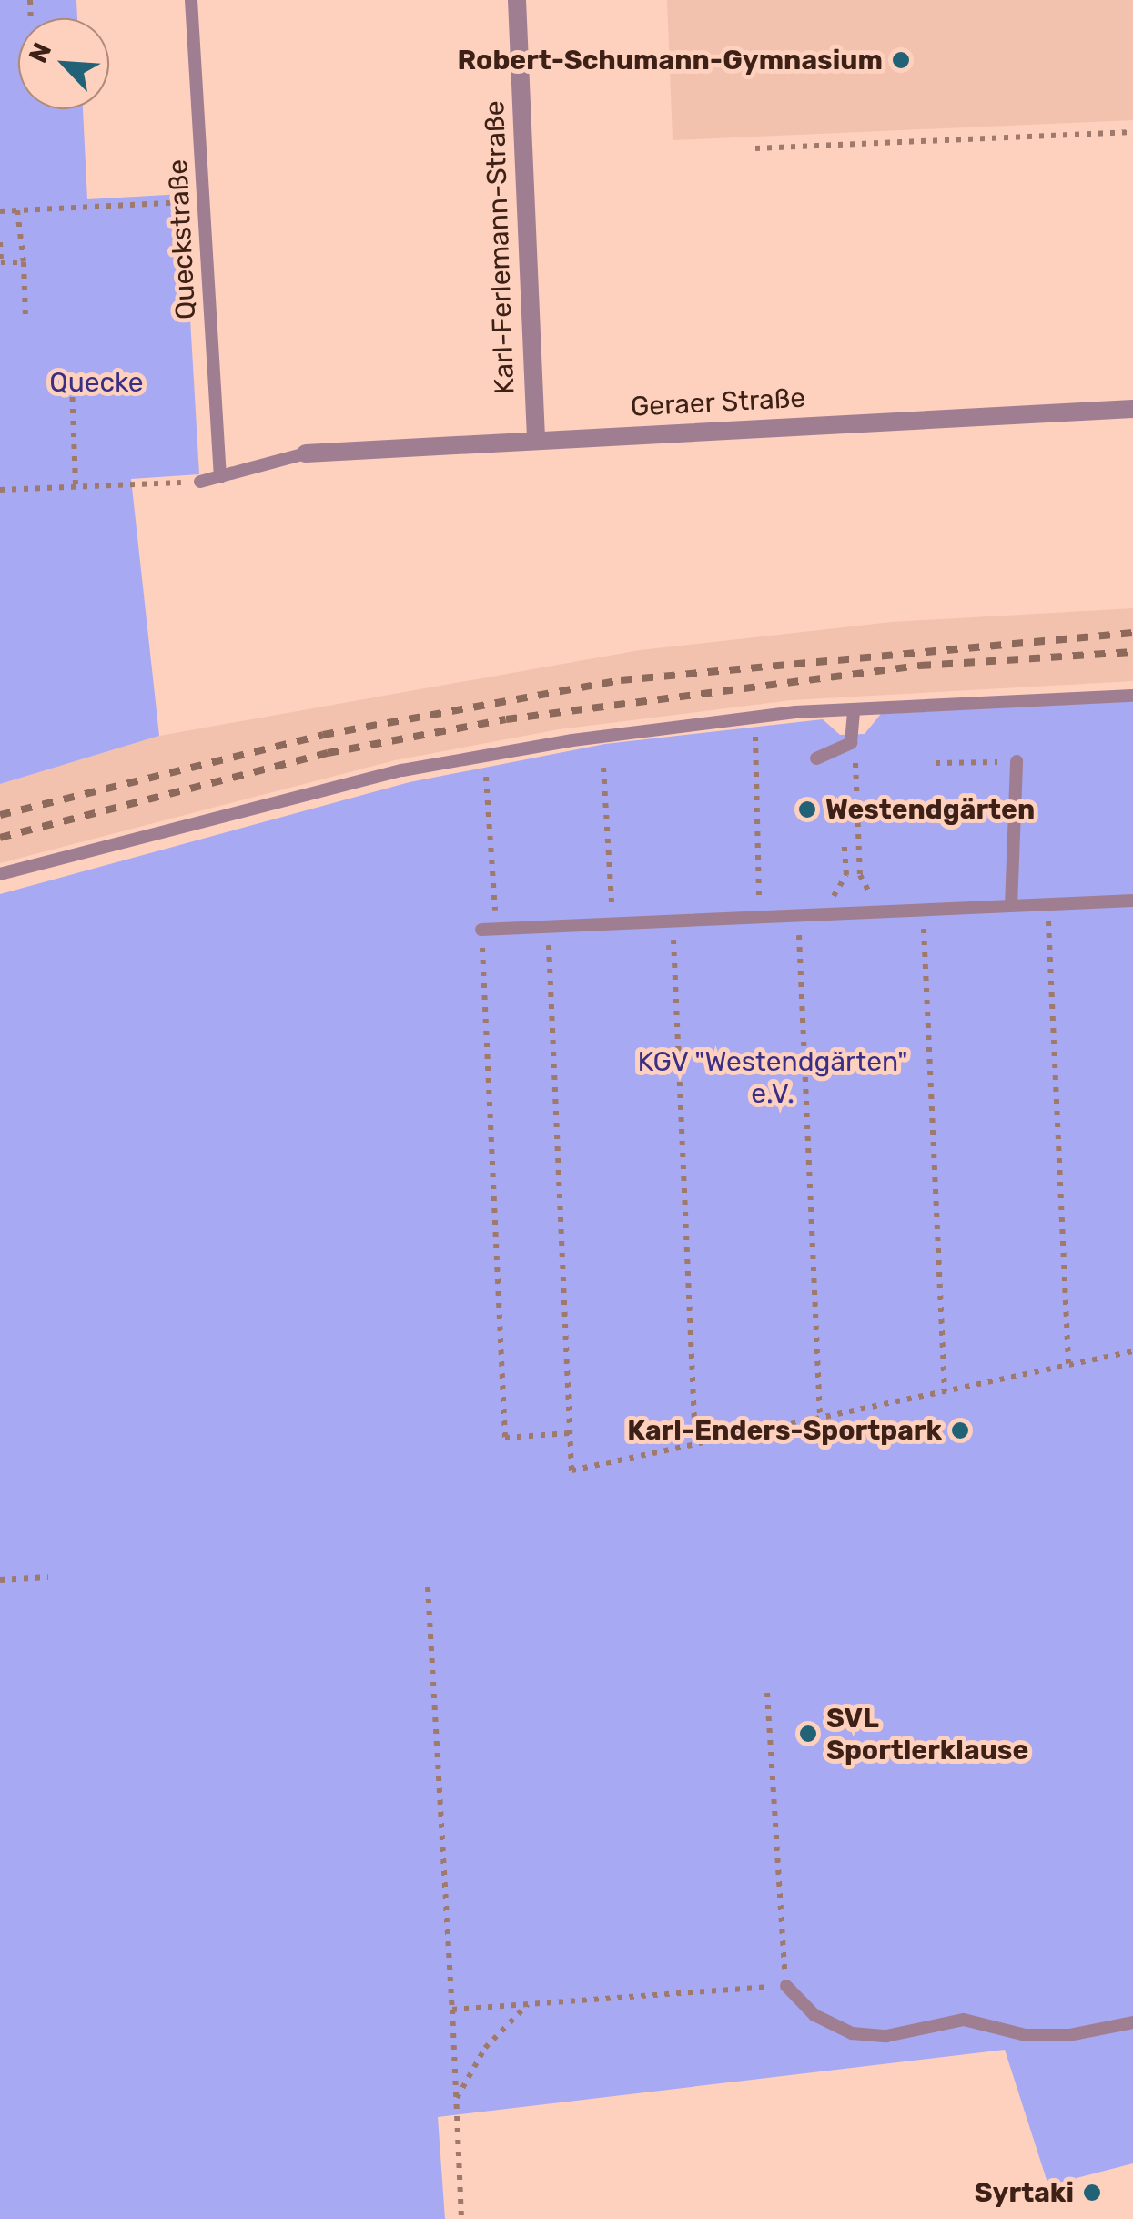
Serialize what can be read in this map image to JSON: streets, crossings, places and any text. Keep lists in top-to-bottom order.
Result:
{
  "streets": {
    "street": ["Karl-Ferlemann-Straße", "Geraer Straße"],
    "lane": ["Queckstraße"]
  },
  "crossings": [
    ["Karl-Ferlemann-Straße", "Geraer Straße"]
  ],
  "parks": ["Quecke", "KGV \"Westendgärten\" e.V."],
  "places": [
    "Robert-Schumann-Gymnasium",
    "Westendgärten",
    "Karl-Enders-Sportpark",
    "SVL Sportlerklause",
    "Syrtaki"
  ],
  "north": "top left"
}
